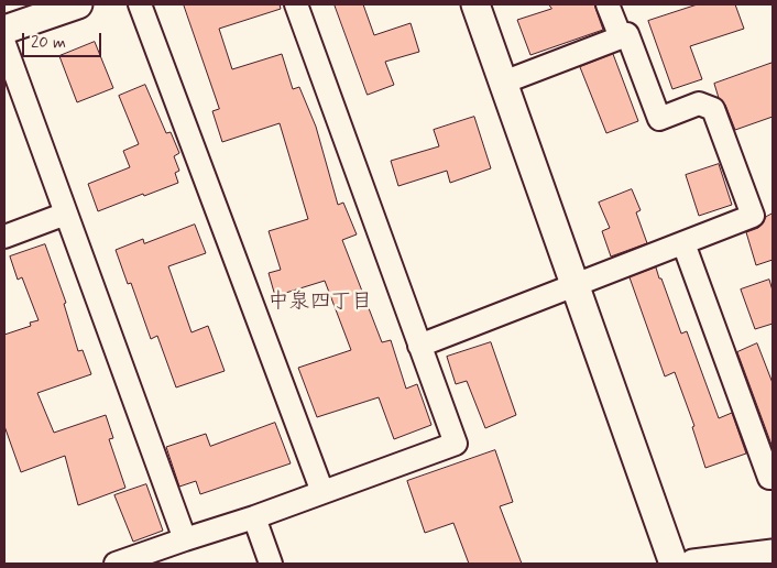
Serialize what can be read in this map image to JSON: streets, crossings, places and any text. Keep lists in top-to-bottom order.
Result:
{
  "districts": ["中泉四丁目"],
  "scale_bar": "20 m"
}
